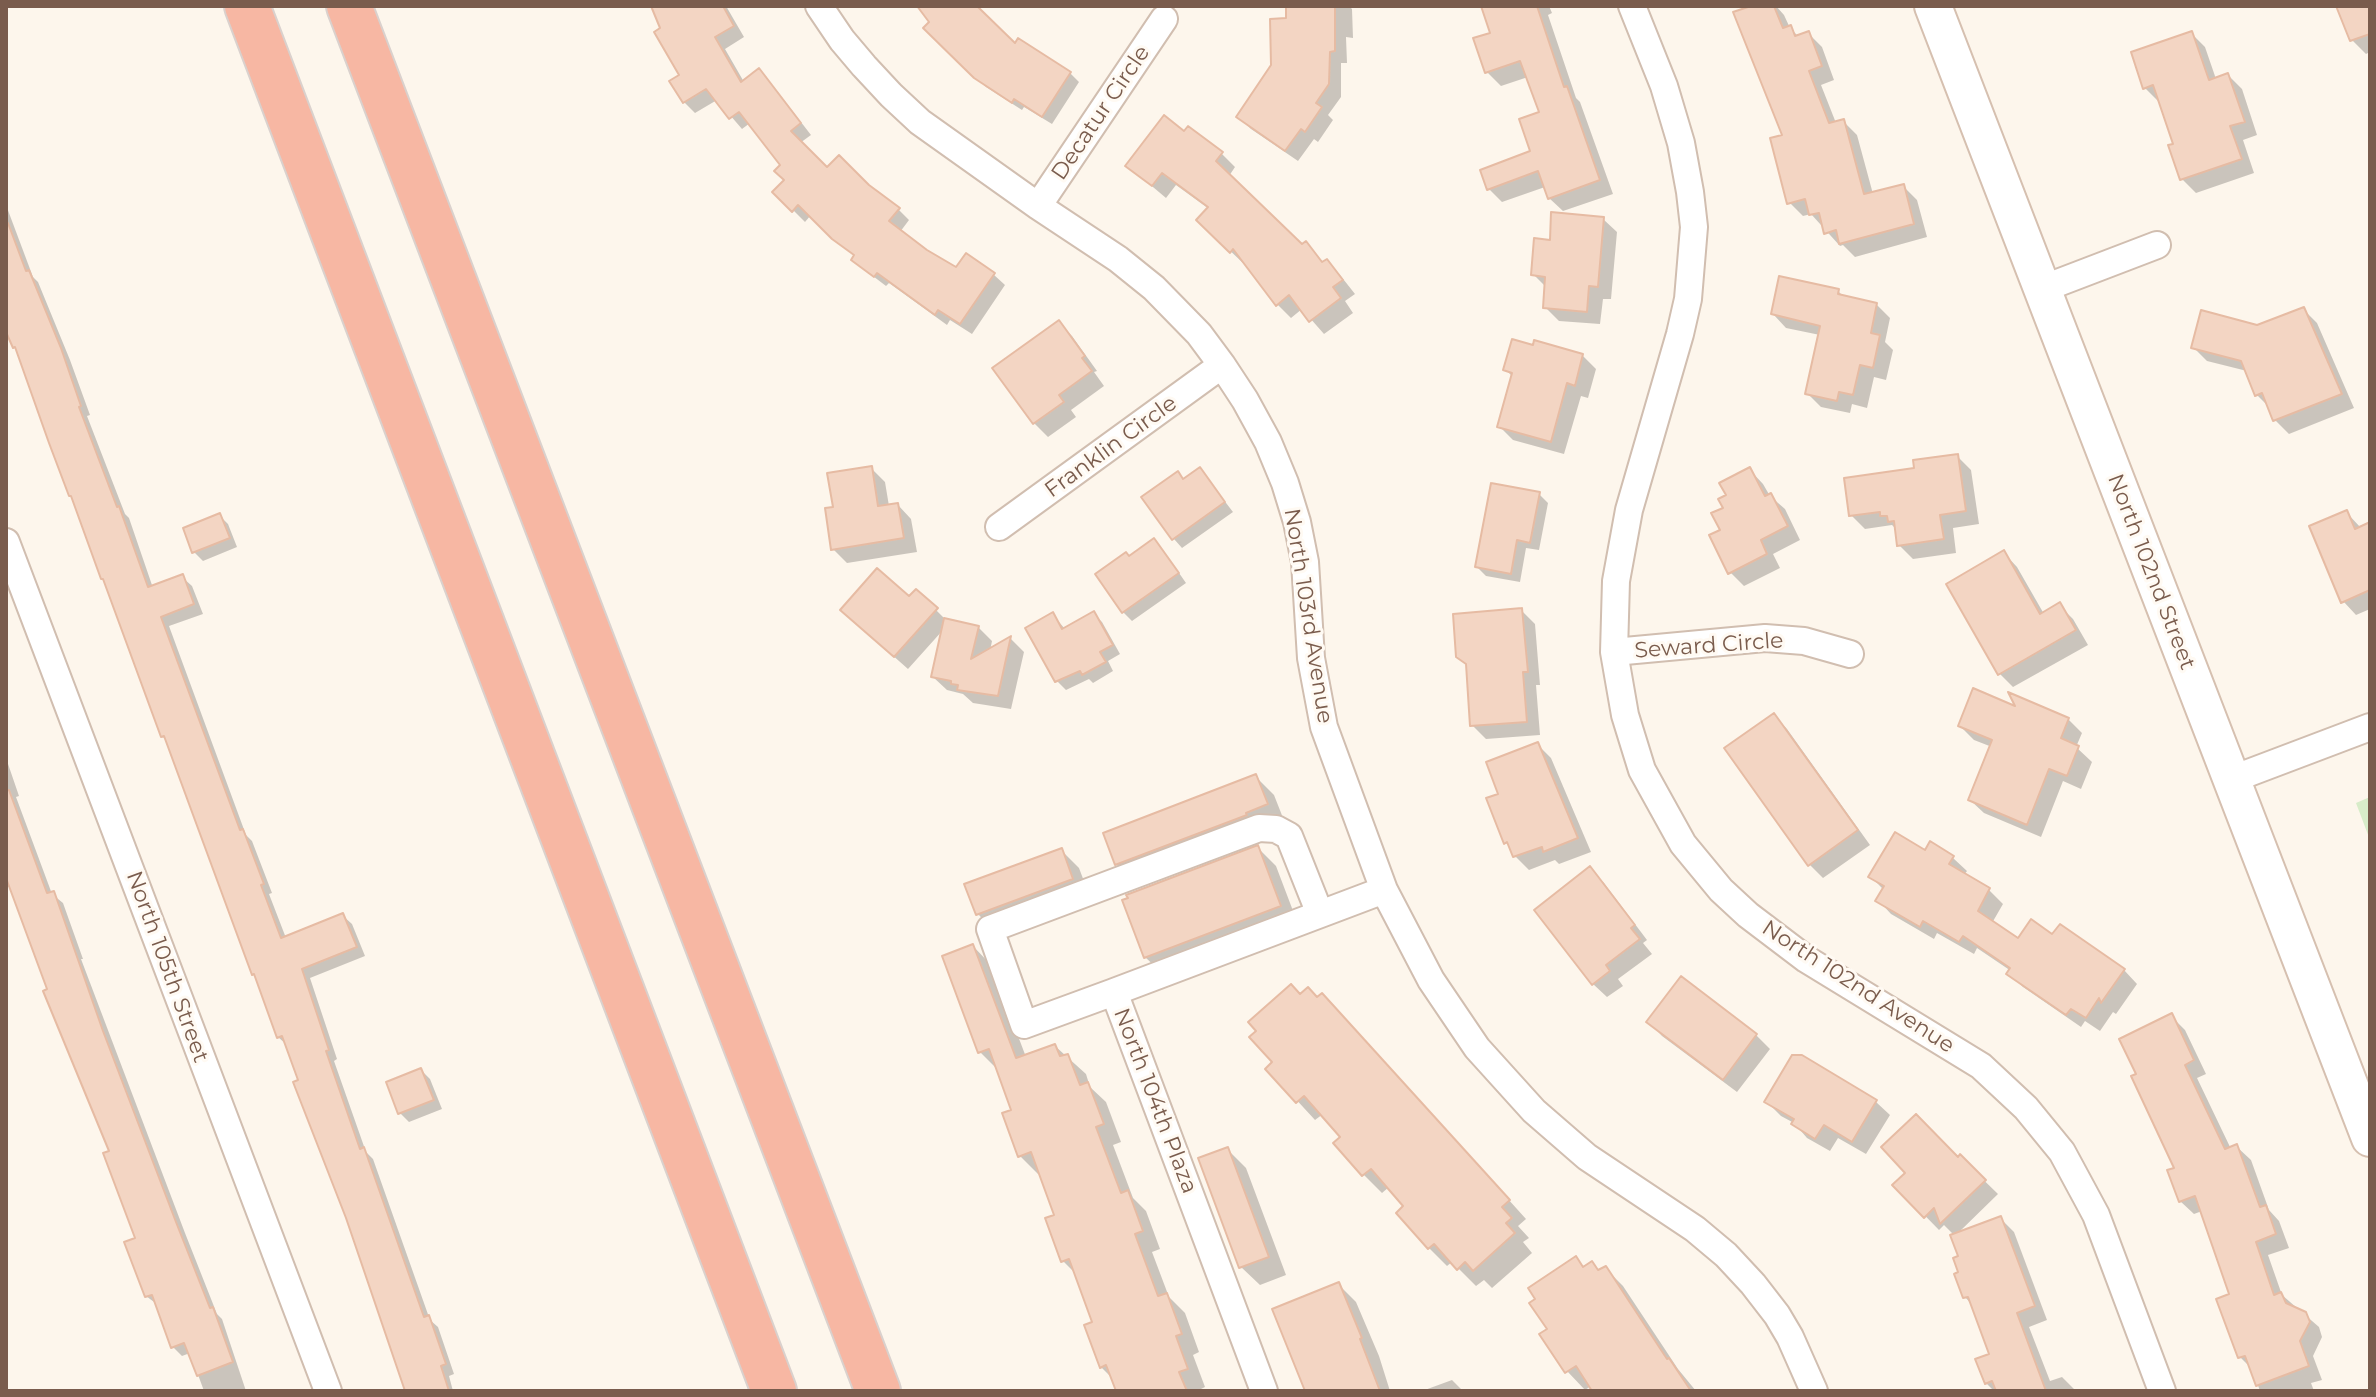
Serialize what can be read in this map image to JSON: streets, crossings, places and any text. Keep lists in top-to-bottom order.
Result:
{
  "streets": {
    "main road": ["North 102nd Street"],
    "street": [
      "Decatur Circle",
      "Franklin Circle",
      "North 103rd Avenue",
      "Seward Circle",
      "North 105th Street",
      "North 102nd Avenue",
      "North 104th Plaza"
    ]
  },
  "crossings": [
    ["Decatur Circle", "North 103rd Avenue"],
    ["Franklin Circle", "North 103rd Avenue"],
    ["North 103rd Avenue", "North 104th Plaza"],
    ["Seward Circle", "North 102nd Avenue"]
  ]
}
